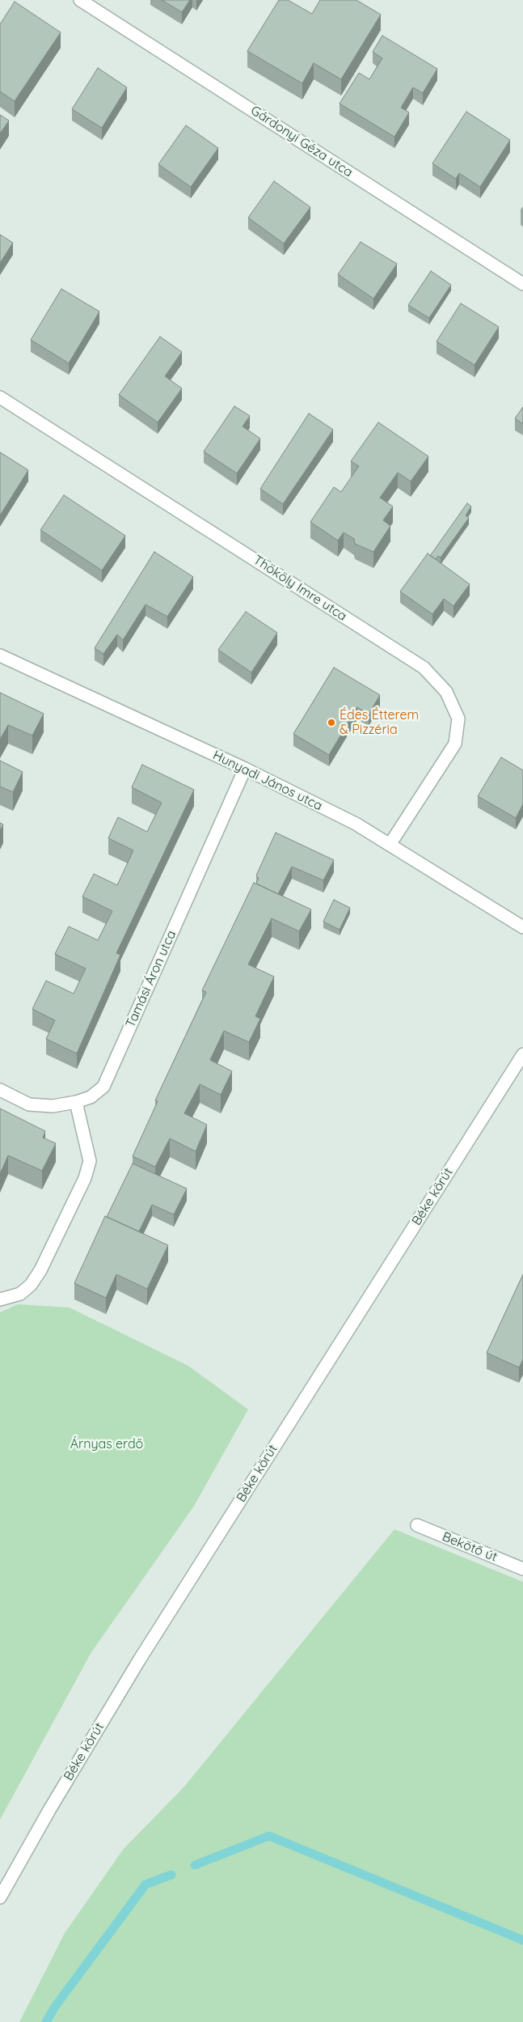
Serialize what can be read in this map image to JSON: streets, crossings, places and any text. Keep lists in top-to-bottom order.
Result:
{
  "streets": {
    "street": [
      "Gárdonyi Géza utca",
      "Thököly Imre utca",
      "Hunyadi János utca",
      "Tamási Áron utca",
      "Béke körút",
      "Bekötő út"
    ]
  },
  "crossings": [
    ["Thököly Imre utca", "Hunyadi János utca"],
    ["Hunyadi János utca", "Tamási Áron utca"]
  ],
  "parks": ["Árnyas erdő"],
  "places": ["Édes Étterem & Pizzéria"]
}
